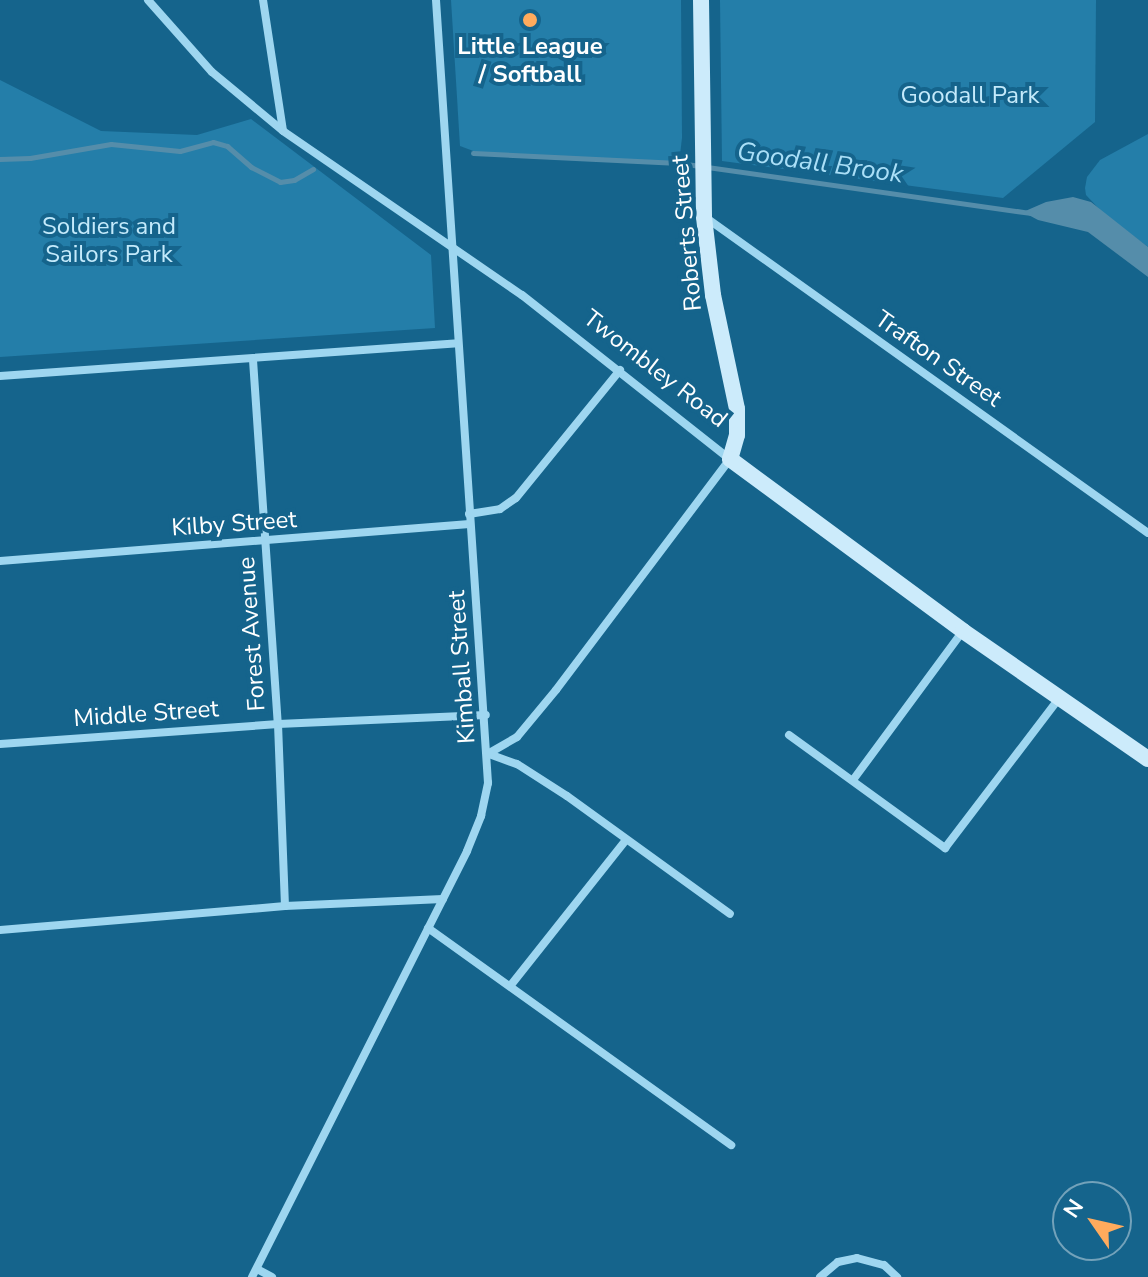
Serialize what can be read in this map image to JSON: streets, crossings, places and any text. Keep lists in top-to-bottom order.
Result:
{
  "streets": {
    "street": [
      "Roberts Street",
      "Trafton Street",
      "Twombley Road",
      "Kilby Street",
      "Forest Avenue",
      "Kimball Street",
      "Middle Street"
    ]
  },
  "crossings": [
    ["Roberts Street", "Trafton Street"],
    ["Roberts Street", "Twombley Road"],
    ["Twombley Road", "Kilby Street"],
    ["Twombley Road", "Kimball Street"],
    ["Kilby Street", "Forest Avenue"],
    ["Kilby Street", "Kimball Street"],
    ["Forest Avenue", "Middle Street"],
    ["Kimball Street", "Middle Street"]
  ],
  "water": ["Goodall Brook"],
  "parks": ["Goodall Park", "Soldiers and Sailors Park"],
  "places": ["Little League / Softball"],
  "north": "top left"
}
